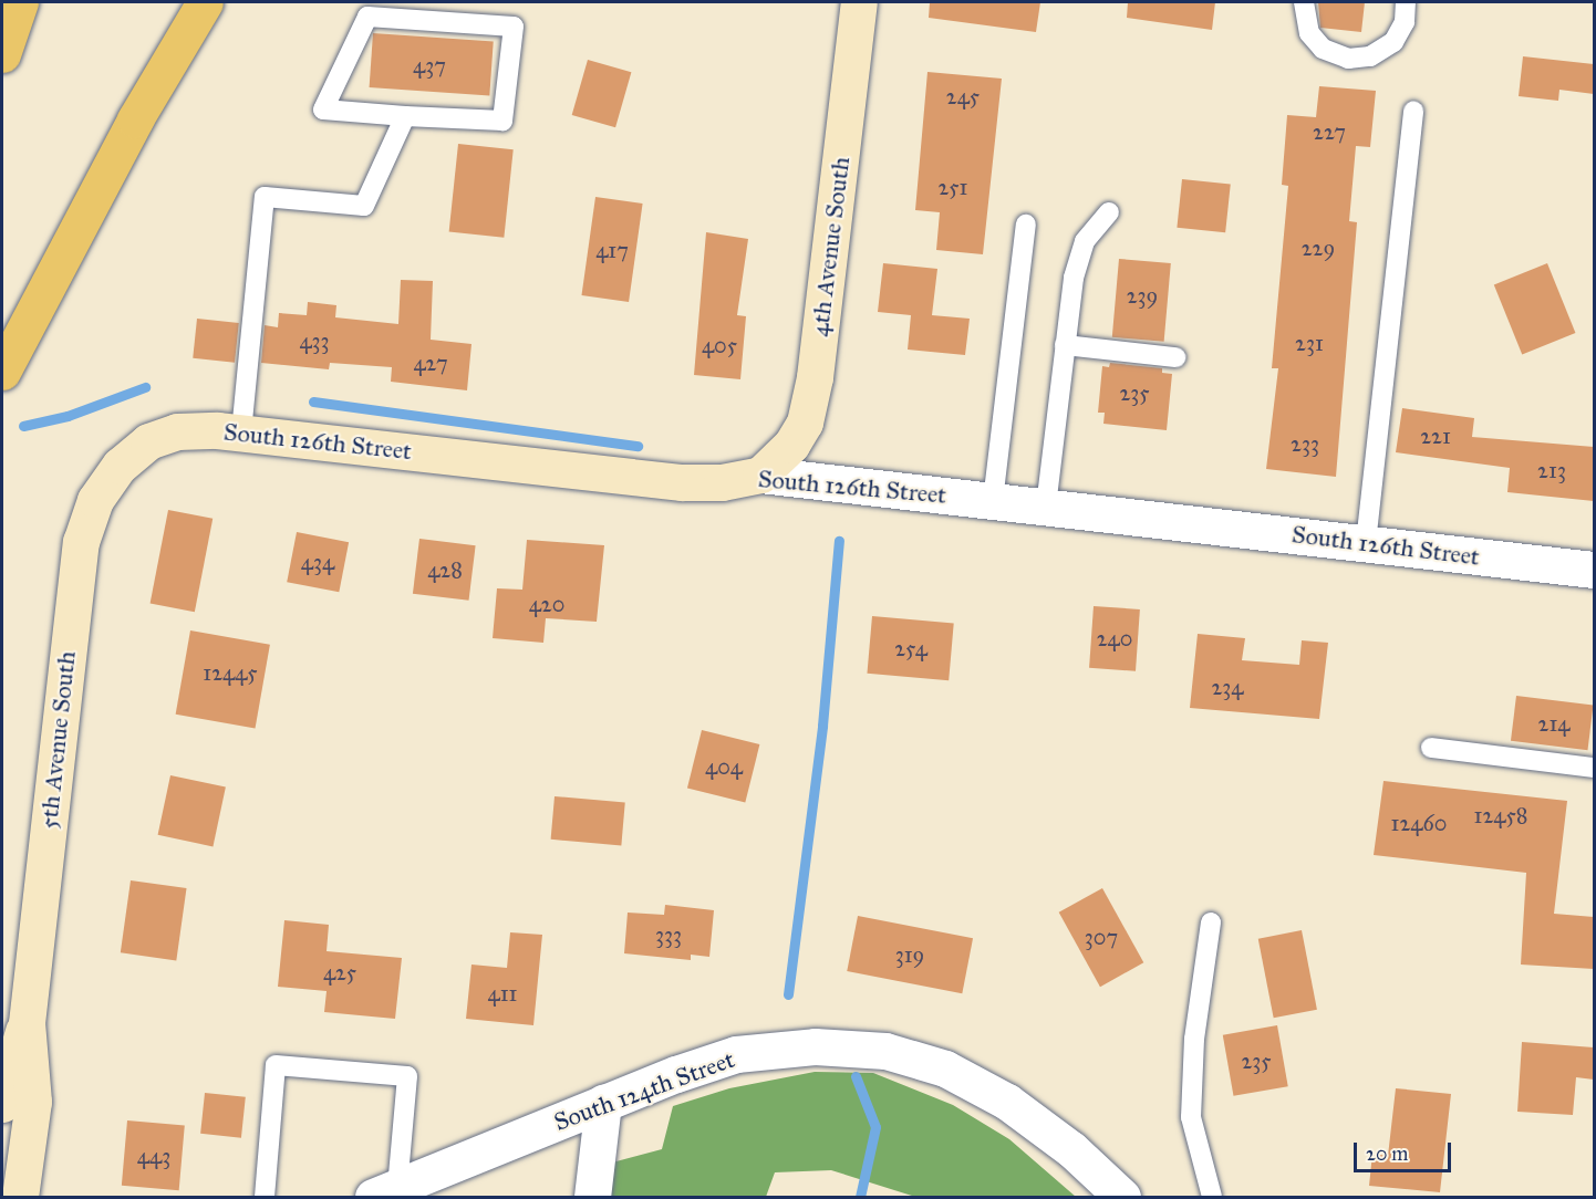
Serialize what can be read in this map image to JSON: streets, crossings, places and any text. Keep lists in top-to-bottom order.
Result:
{
  "streets": {
    "street": [
      "4th Avenue South",
      "South 126th Street",
      "5th Avenue South",
      "South 124th Street"
    ]
  },
  "crossings": [
    ["4th Avenue South", "South 126th Street"],
    ["South 126th Street", "5th Avenue South"]
  ],
  "house_numbers": [
    "437",
    "245",
    "227",
    "251",
    "229",
    "417",
    "239",
    "433",
    "231",
    "405",
    "427",
    "235",
    "221",
    "233",
    "213",
    "434",
    "428",
    "420",
    "240",
    "254",
    "12445",
    "234",
    "214",
    "404",
    "12458",
    "12460",
    "333",
    "307",
    "319",
    "425",
    "411",
    "235",
    "443"
  ],
  "scale_bar": "20 m"
}
